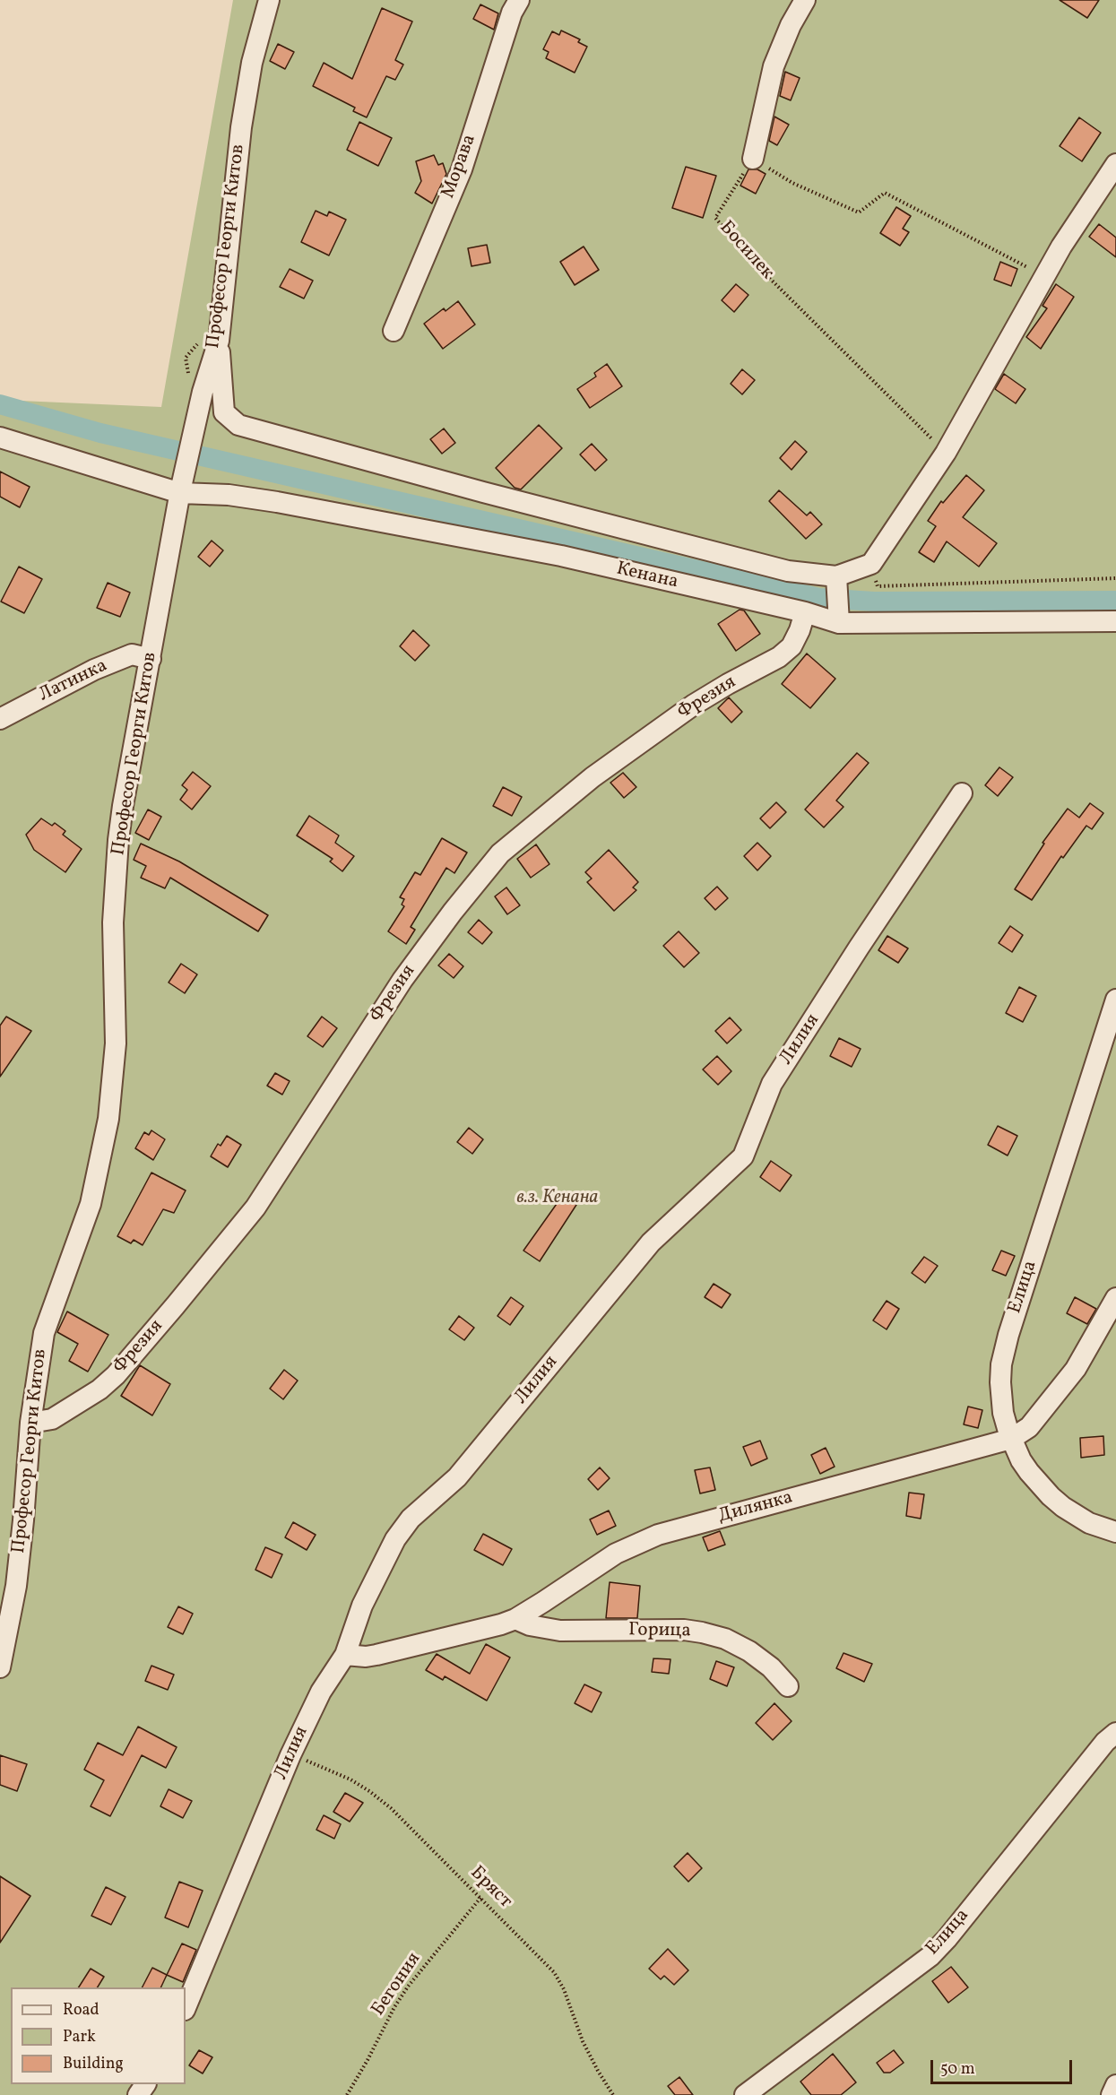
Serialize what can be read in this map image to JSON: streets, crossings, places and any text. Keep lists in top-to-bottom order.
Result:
{
  "streets": {
    "street": [
      "Морава",
      "Професор Георги Китов",
      "Кенана",
      "Латинка",
      "Фрезия",
      "Лилия",
      "Елица",
      "Дилянка",
      "Горица"
    ],
    "path": ["Босилек", "Бряст", "Бегония"]
  },
  "crossings": [
    ["Професор Георги Китов", "Кенана"],
    ["Професор Георги Китов", "Латинка"],
    ["Професор Георги Китов", "Фрезия"],
    ["Кенана", "Фрезия"],
    ["Лилия", "Дилянка"],
    ["Лилия", "Бряст"],
    ["Елица", "Дилянка"],
    ["Дилянка", "Горица"],
    ["Бряст", "Бегония"]
  ],
  "parks": ["в.з. Кенана"],
  "legend": ["Road", "Park", "Building"],
  "scale_bar": "50 m"
}
